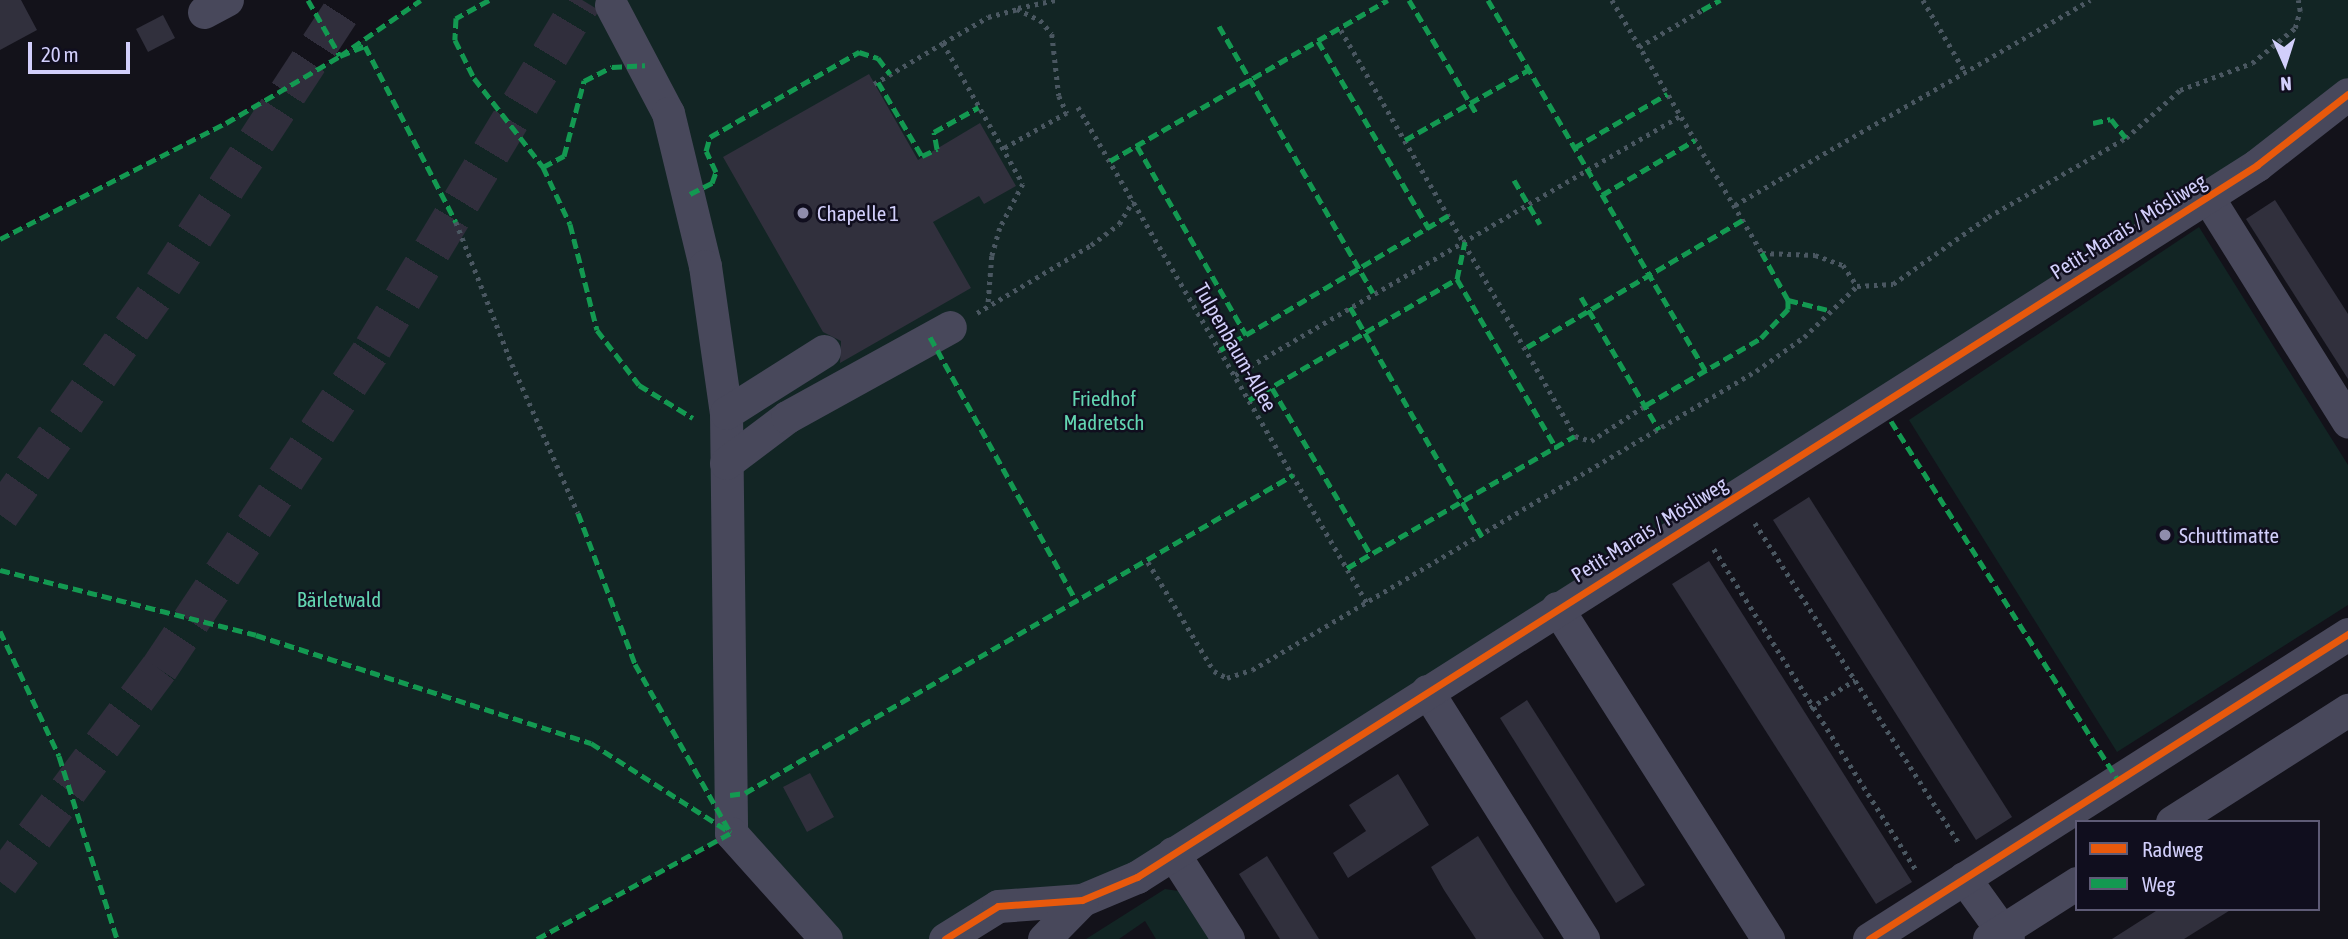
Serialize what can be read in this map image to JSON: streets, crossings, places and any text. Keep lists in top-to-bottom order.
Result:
{
  "streets": {
    "street": ["Petit-Marais / Mösliweg"],
    "path": ["Tulpenbaum-Allee"]
  },
  "parks": ["Friedhof Madretsch", "Bärletwald"],
  "places": ["Chapelle 1", "Schuttimatte"],
  "legend": ["Radweg", "Weg"],
  "scale_bar": "20 m",
  "north": "bottom"
}
